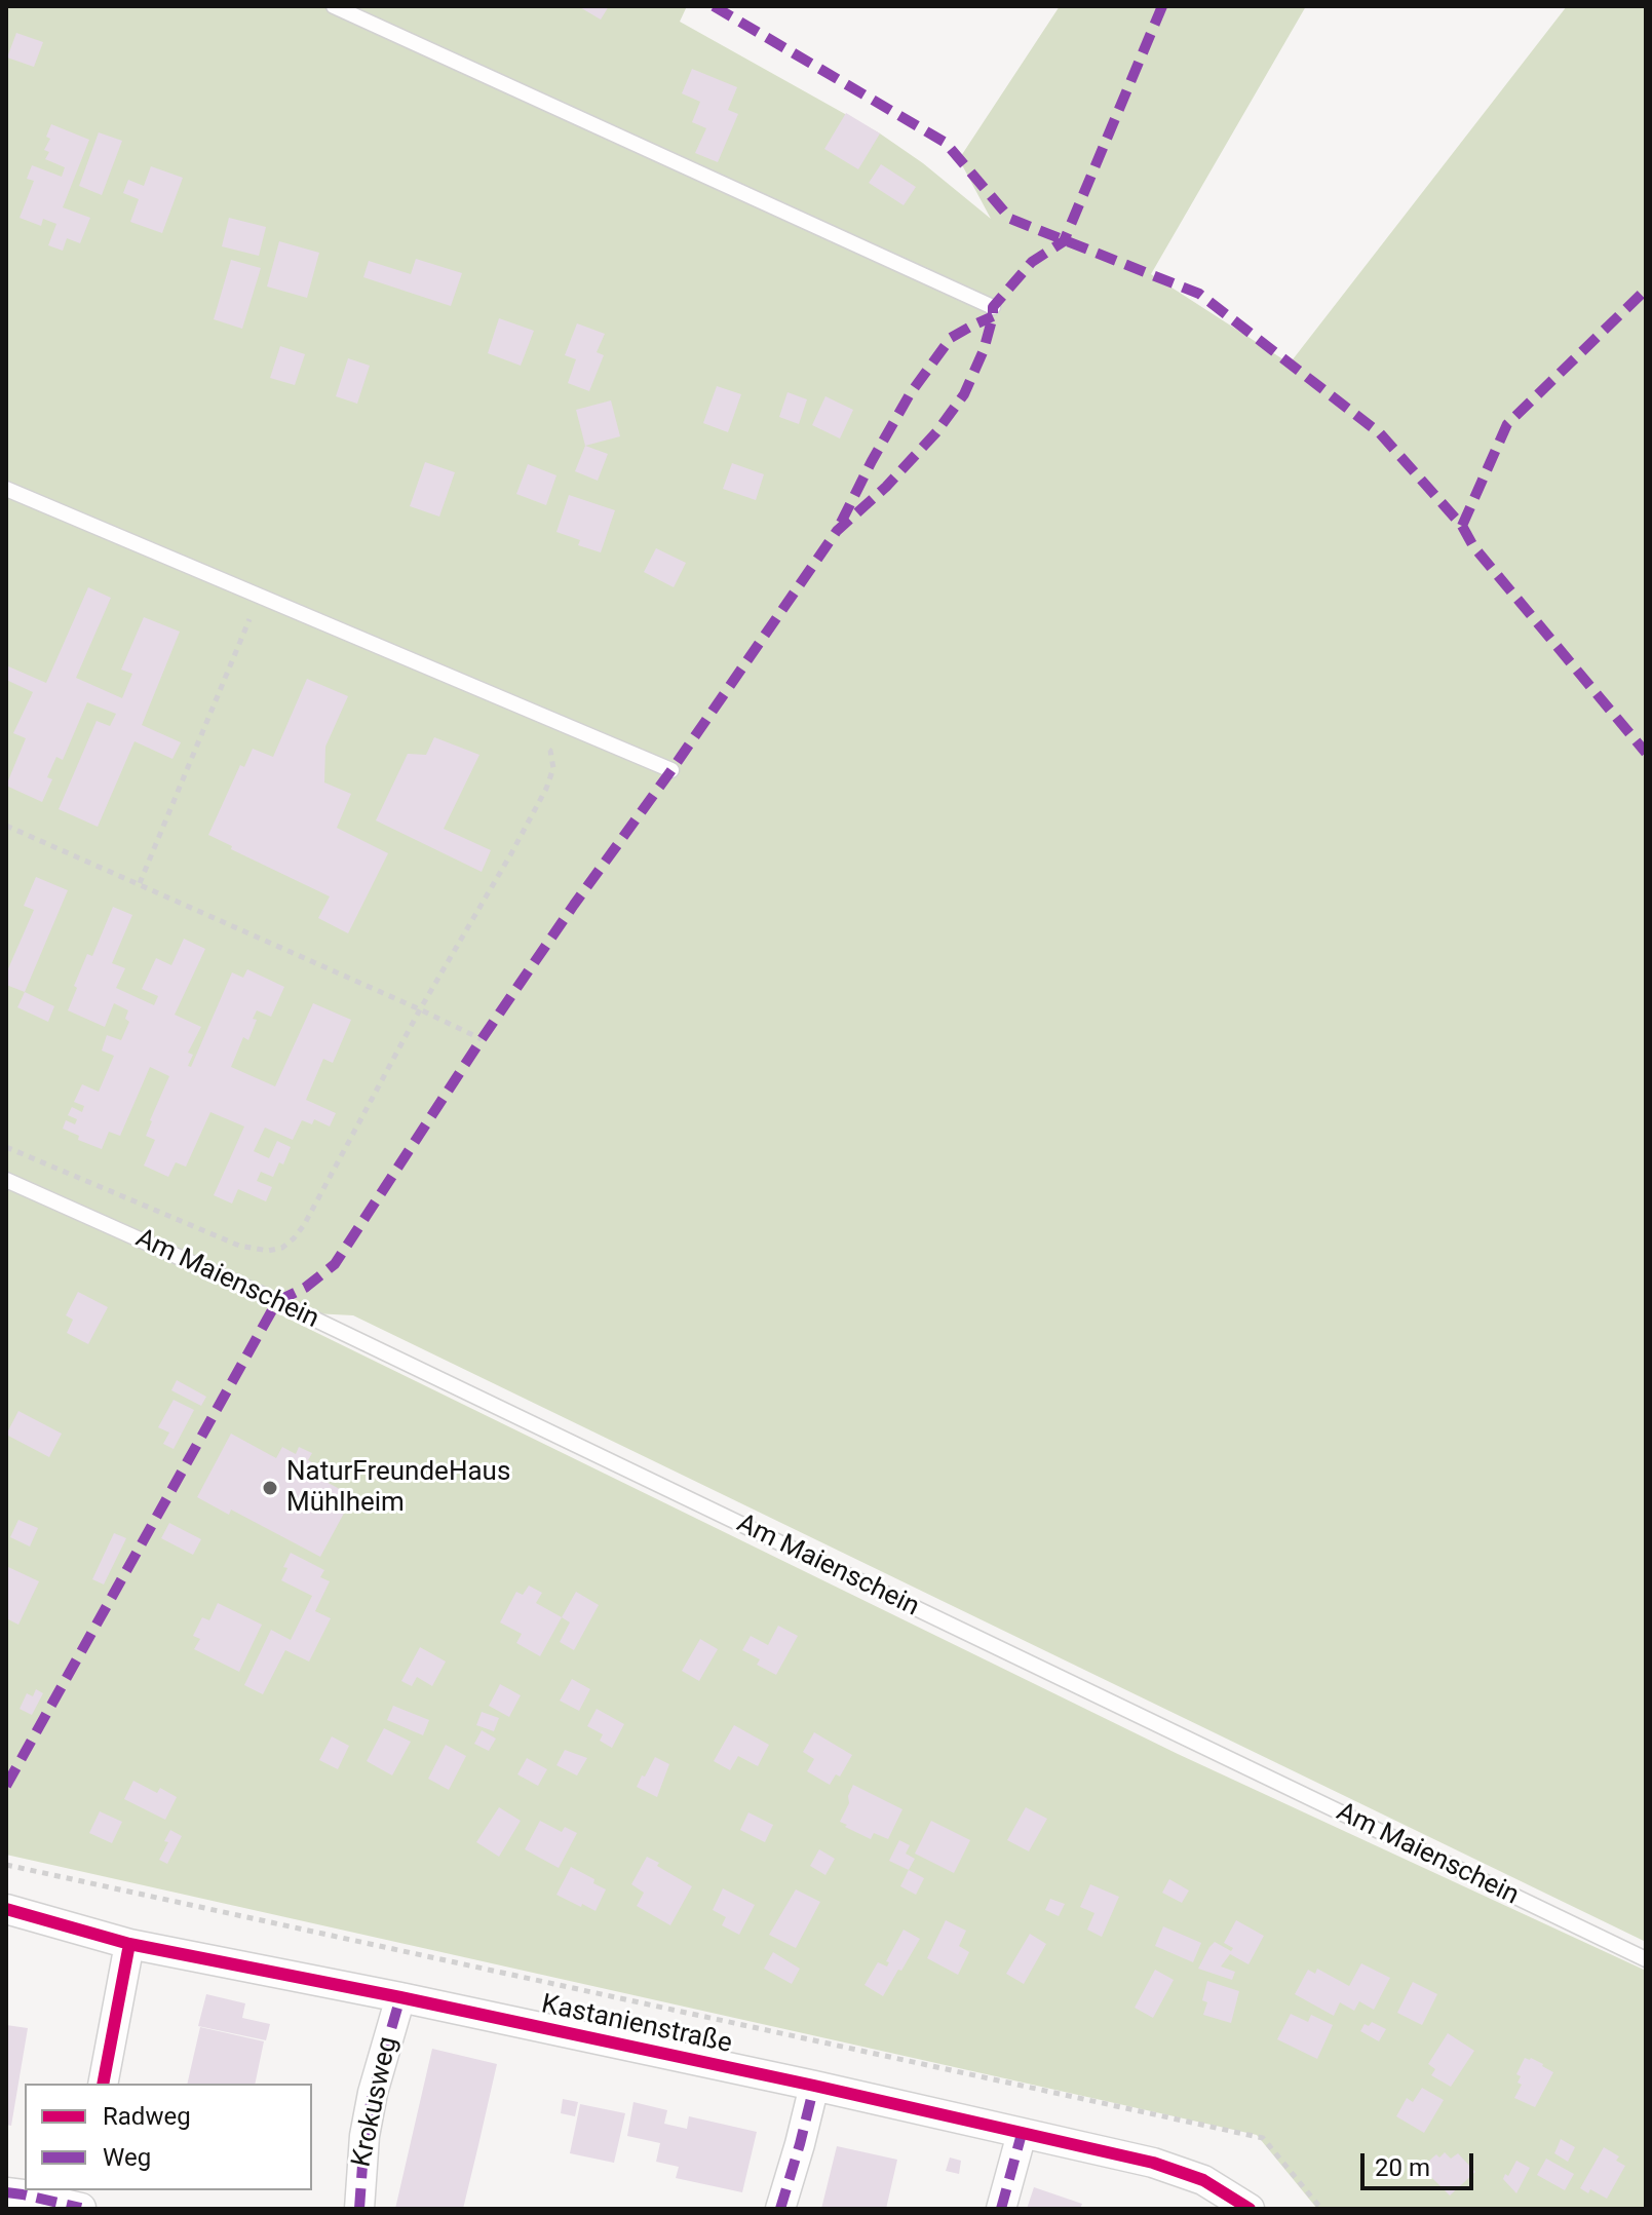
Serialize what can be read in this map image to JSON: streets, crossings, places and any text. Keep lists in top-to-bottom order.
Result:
{
  "streets": {
    "street": ["Kastanienstraße", "Krokusweg"],
    "lane": ["Am Maienschein"]
  },
  "crossings": [
    ["Kastanienstraße", "Krokusweg"]
  ],
  "places": ["NaturFreundeHaus Mühlheim"],
  "legend": ["Radweg", "Weg"],
  "scale_bar": "20 m"
}
